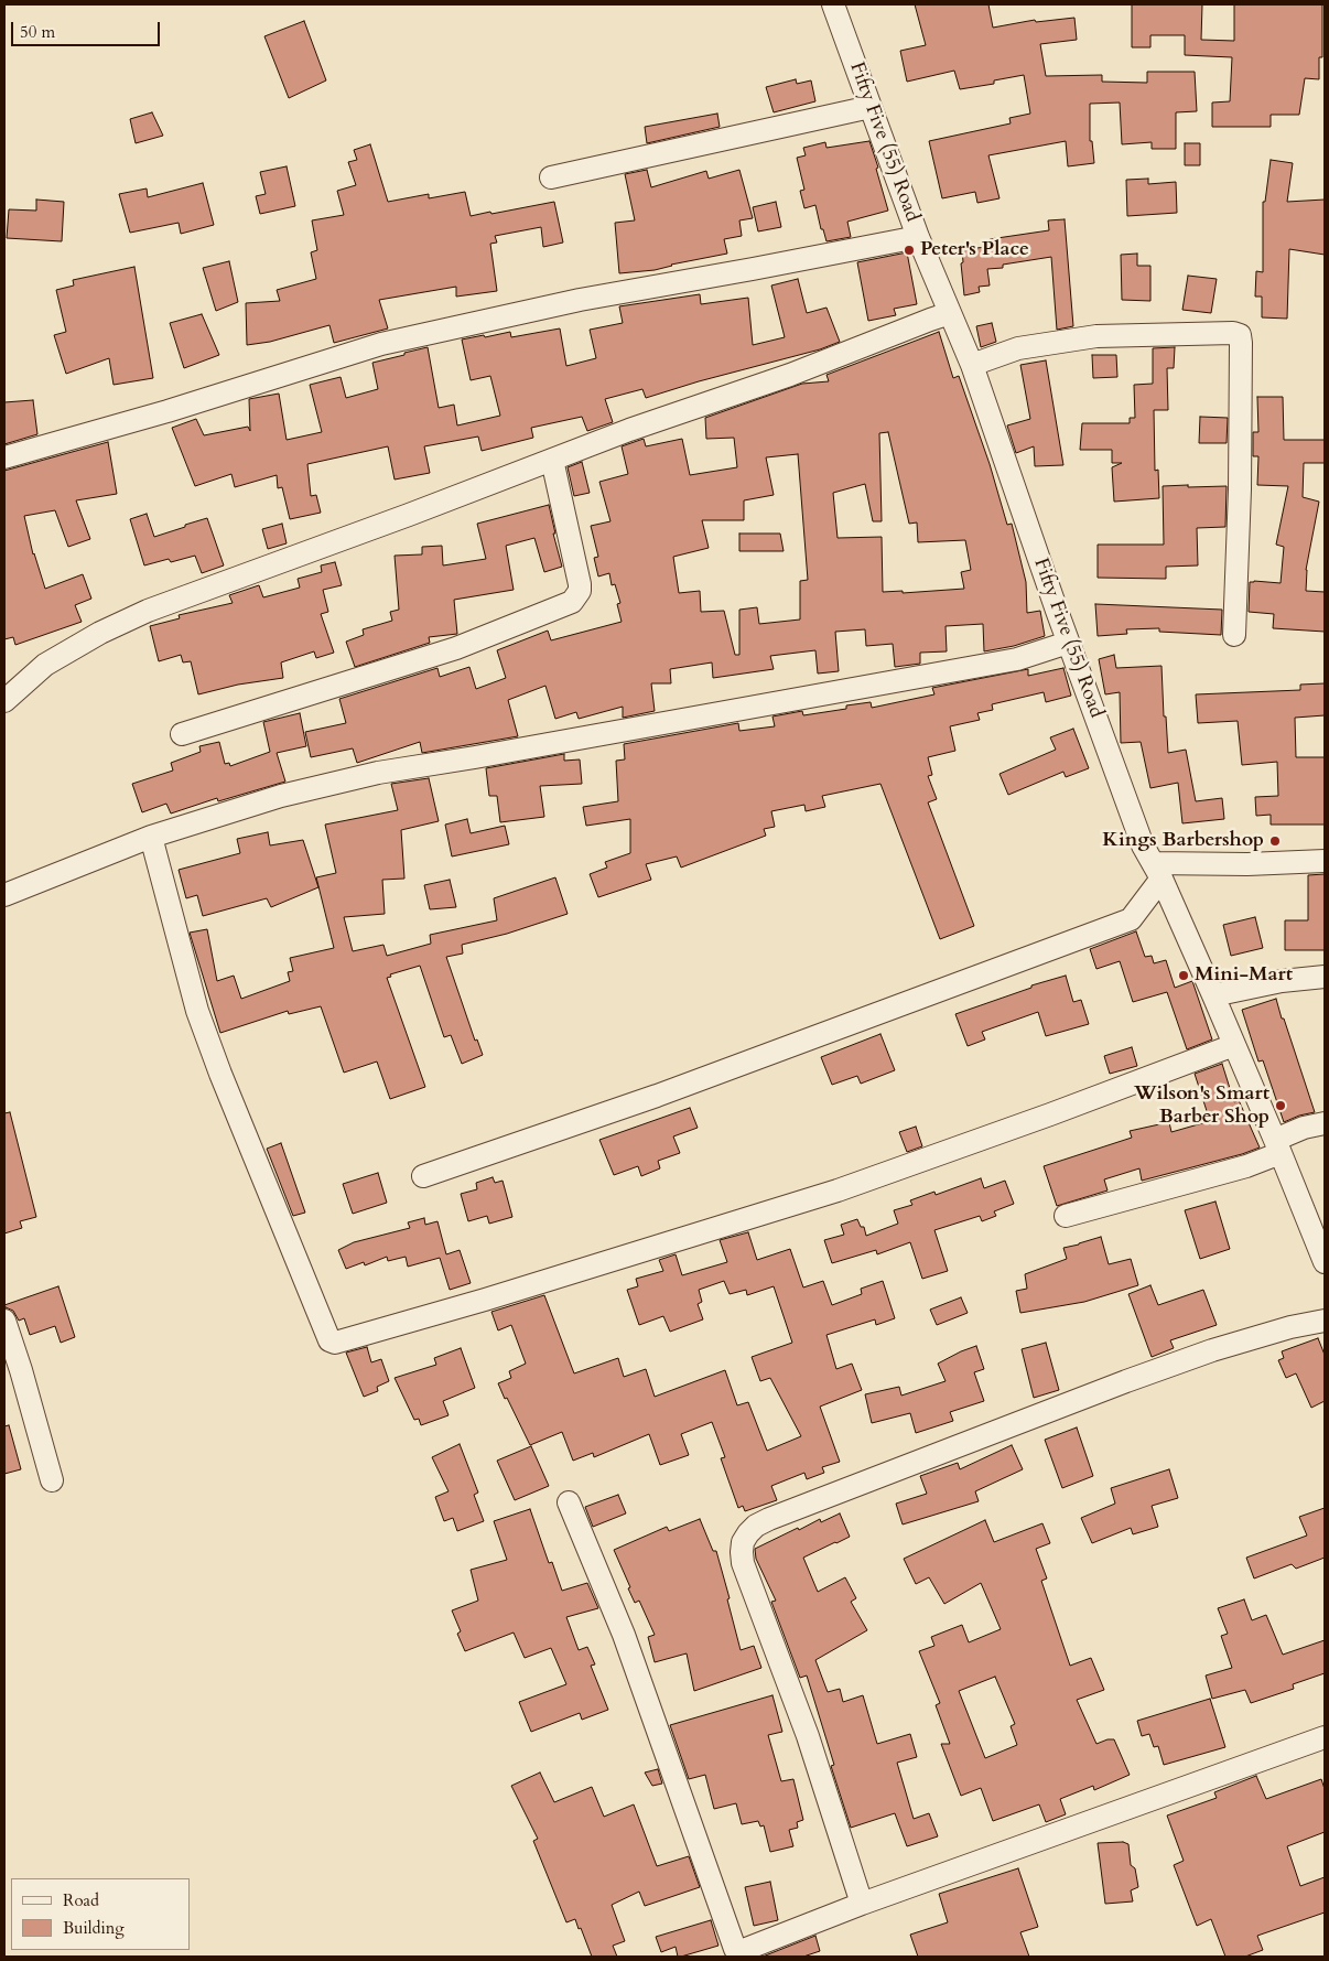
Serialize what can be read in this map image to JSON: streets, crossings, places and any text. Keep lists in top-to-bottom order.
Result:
{
  "streets": {
    "street": ["Fifty Five (55) Road"]
  },
  "places": [
    "Peter's Place",
    "Kings Barbershop",
    "Mini-Mart",
    "Wilson's Smart Barber Shop"
  ],
  "legend": ["Road", "Building"],
  "scale_bar": "50 m"
}
